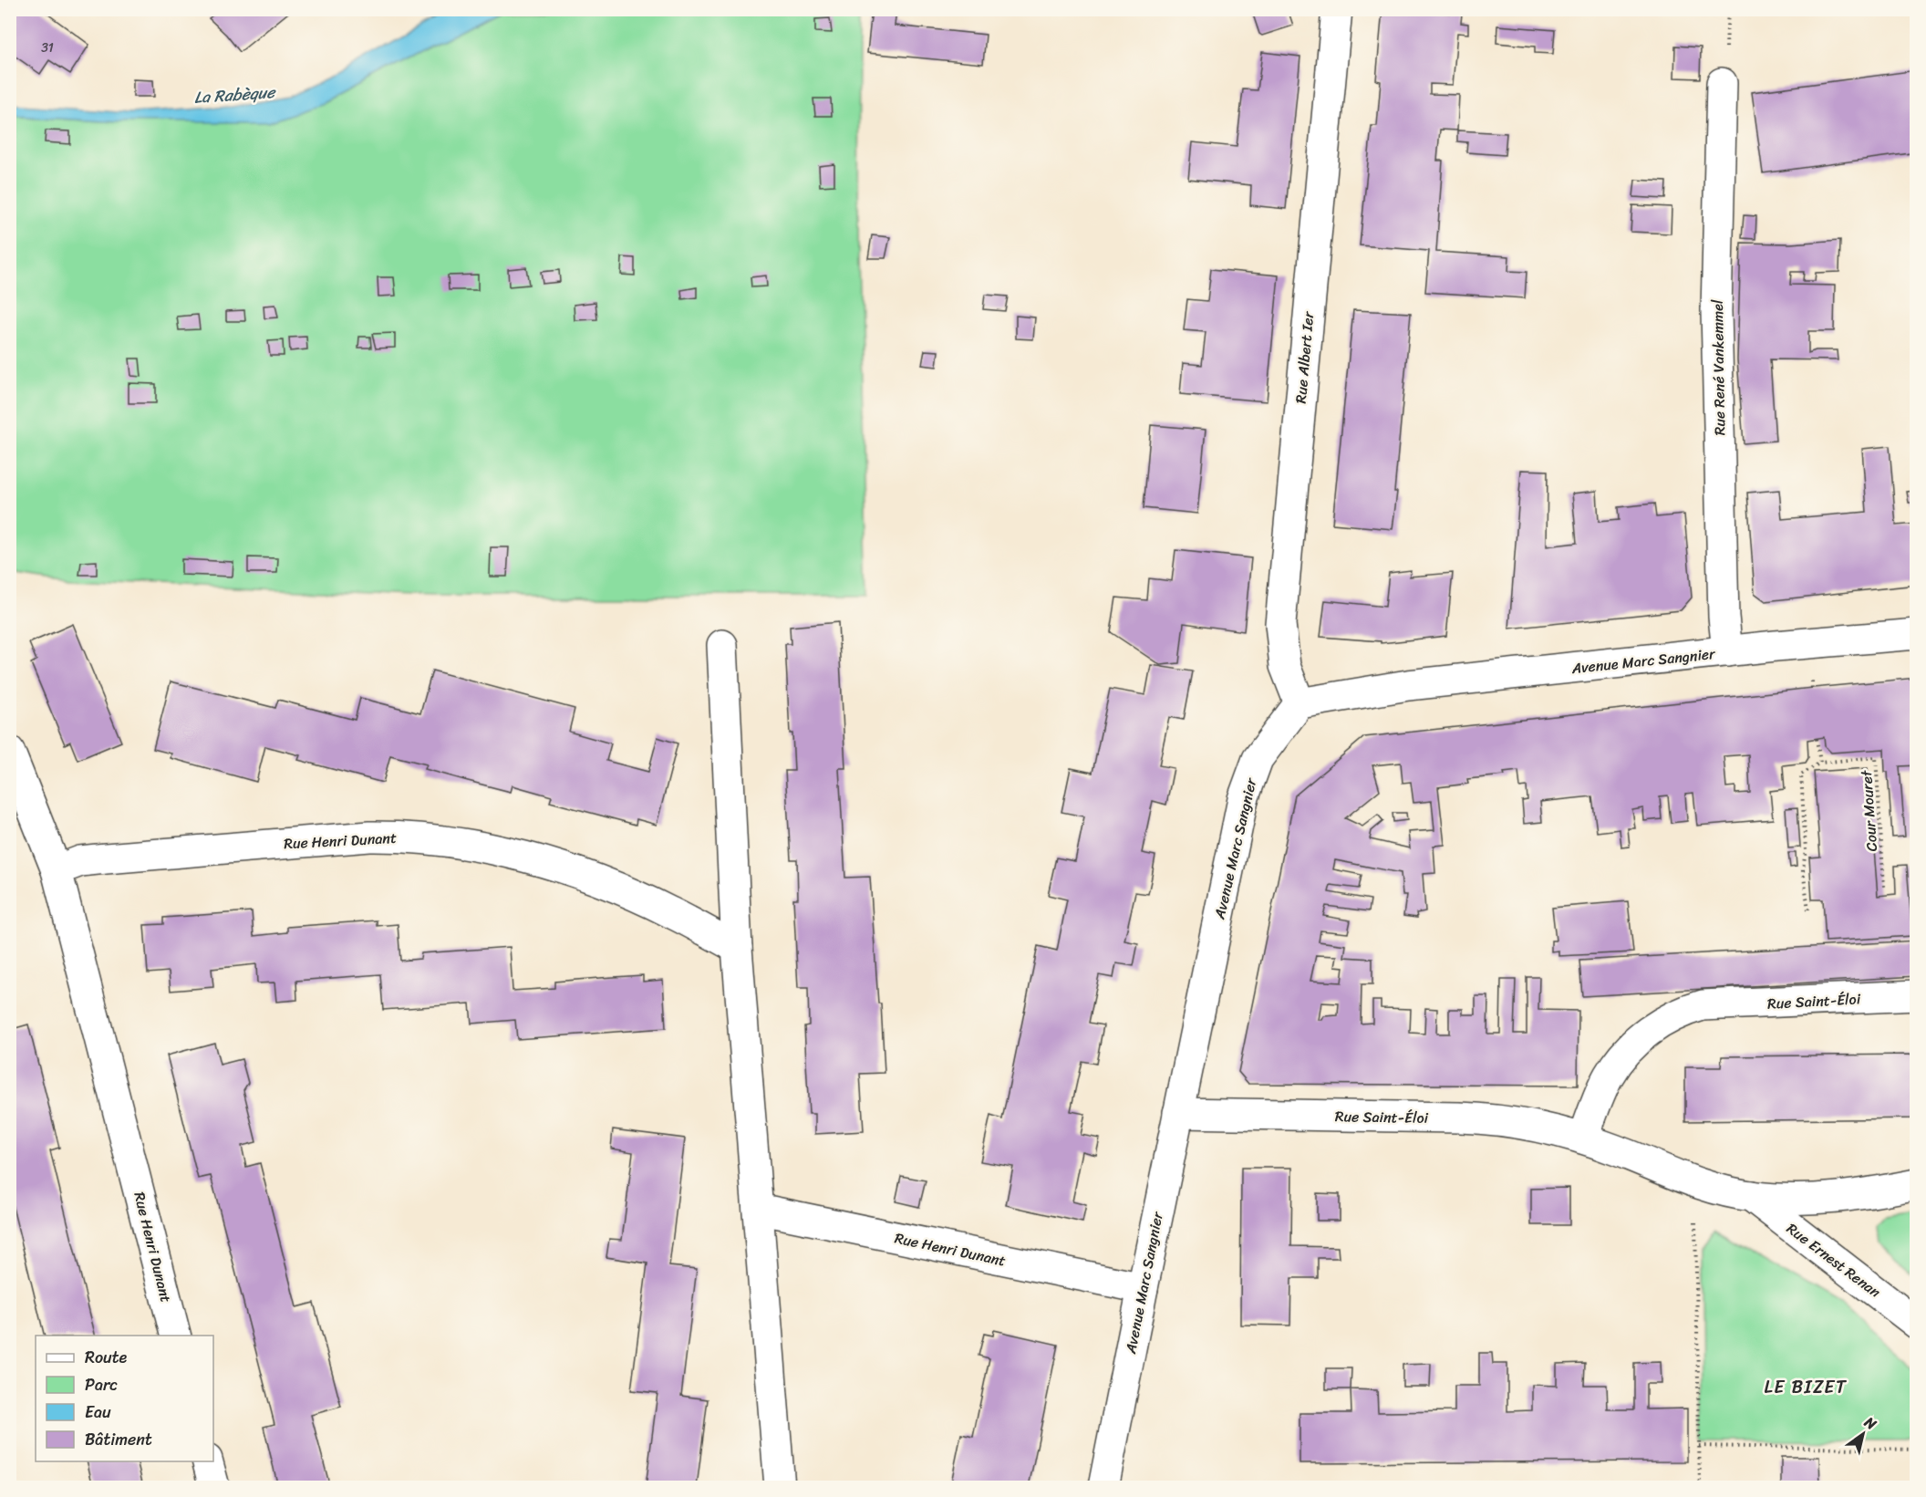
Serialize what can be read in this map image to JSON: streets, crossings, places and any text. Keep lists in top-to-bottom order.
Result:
{
  "streets": {
    "street": [
      "Rue Albert Ier",
      "Rue René Vankemmel",
      "Avenue Marc Sangnier",
      "Rue Henri Dunant",
      "Rue Saint-Éloi",
      "Rue Ernest Renan"
    ],
    "path": ["Cour Mouret"]
  },
  "crossings": [
    ["Rue Albert Ier", "Avenue Marc Sangnier"],
    ["Rue René Vankemmel", "Avenue Marc Sangnier"],
    ["Avenue Marc Sangnier", "Rue Henri Dunant"],
    ["Avenue Marc Sangnier", "Rue Saint-Éloi"],
    ["Rue Saint-Éloi", "Rue Ernest Renan"]
  ],
  "districts": ["LE BIZET"],
  "water": ["La Rabèque"],
  "house_numbers": ["31"],
  "legend": [
    "Route",
    "Parc",
    "Eau",
    "Bâtiment"
  ],
  "north": "top right"
}
